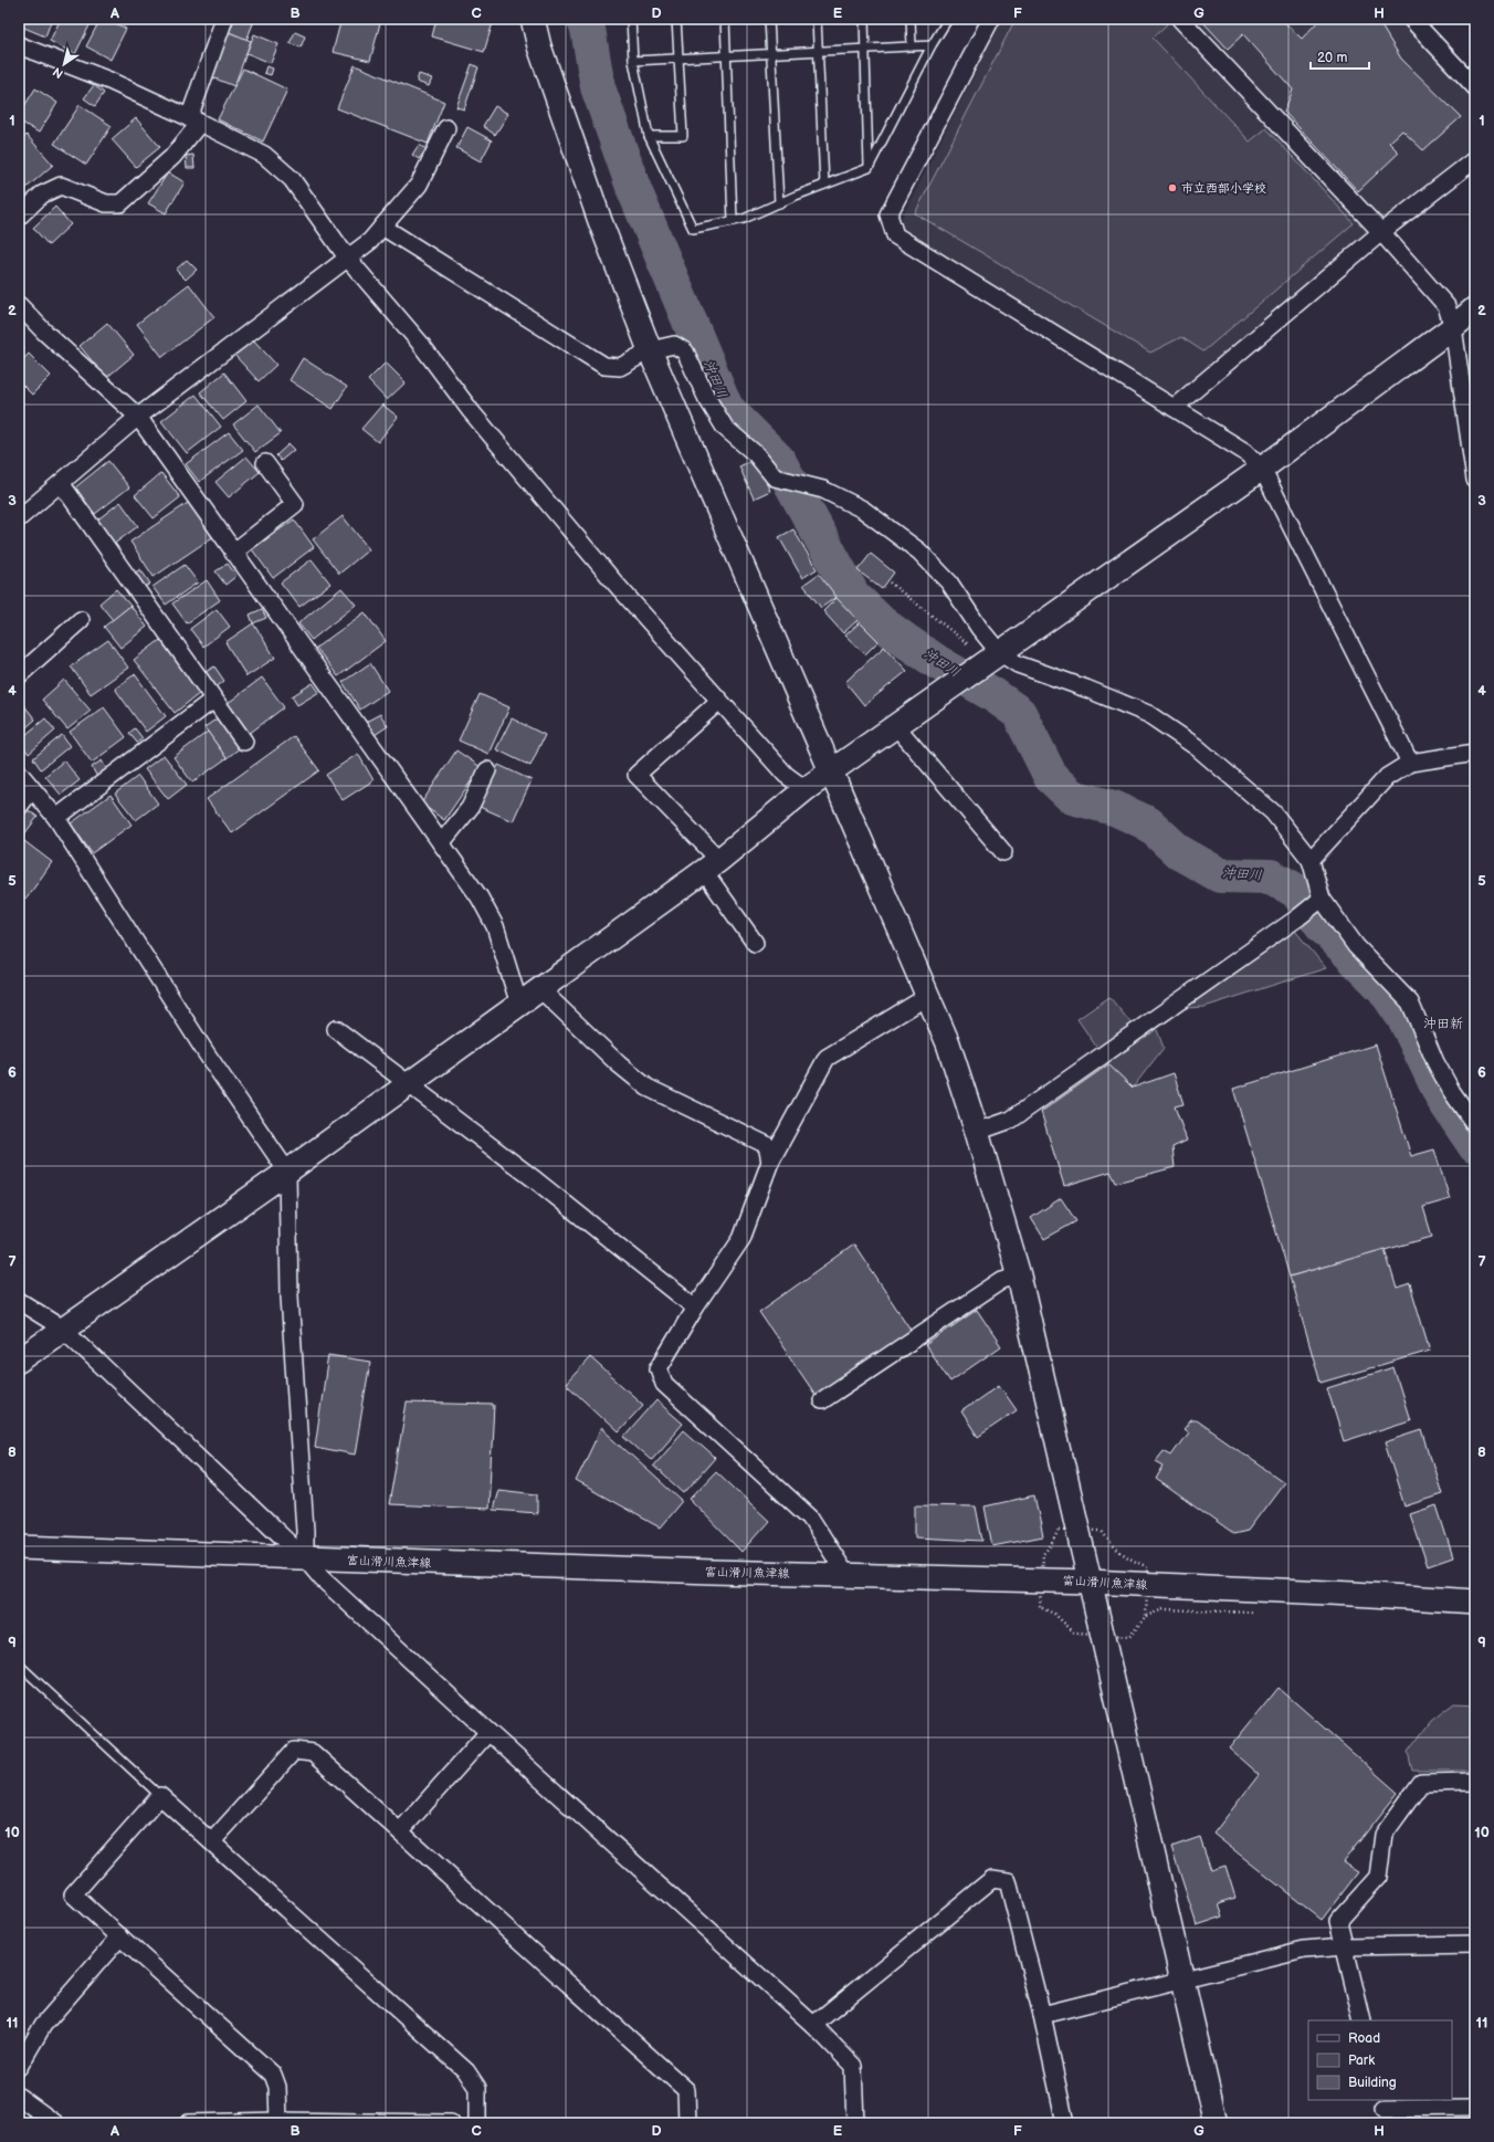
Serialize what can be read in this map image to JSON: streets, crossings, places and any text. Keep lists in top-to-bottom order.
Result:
{
  "streets": {
    "street": ["富山滑川魚津線"]
  },
  "districts": ["沖田新"],
  "water": ["沖田川"],
  "places": ["市立西部小学校"],
  "legend": ["Road", "Park", "Building"],
  "scale_bar": "20 m",
  "north": "bottom left",
  "grid": {
    "columns": [
      "A",
      "B",
      "C",
      "D",
      "E",
      "F",
      "G",
      "H"
    ],
    "rows": [
      "1",
      "2",
      "3",
      "4",
      "5",
      "6",
      "7",
      "8",
      "9",
      "10",
      "11"
    ]
  }
}
